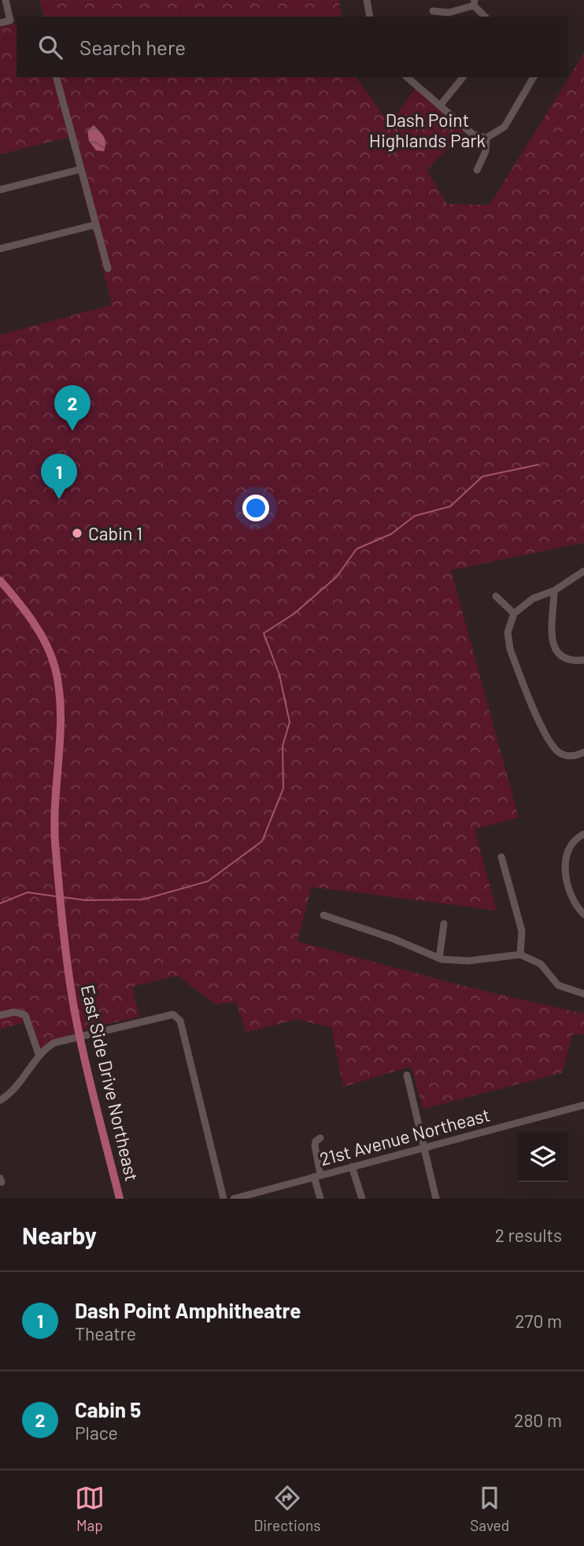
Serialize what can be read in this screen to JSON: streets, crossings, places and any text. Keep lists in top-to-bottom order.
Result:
{
  "streets": {
    "main road": ["East Side Drive Northeast"],
    "street": ["21st Avenue Northeast"]
  },
  "parks": ["Dash Point Highlands Park"],
  "places": ["Cabin 1"],
  "page": {
    "search": "Search here",
    "pins": ["2", "1"],
    "heading": ["Nearby", "2 results"],
    "list": [
      {
        "mark": "1",
        "name": "Dash Point Amphitheatre",
        "note": "Theatre",
        "value": "270 m"
      },
      {
        "mark": "2",
        "name": "Cabin 5",
        "note": "Place",
        "value": "280 m"
      }
    ],
    "nav": ["Map", "Directions", "Saved"]
  }
}
